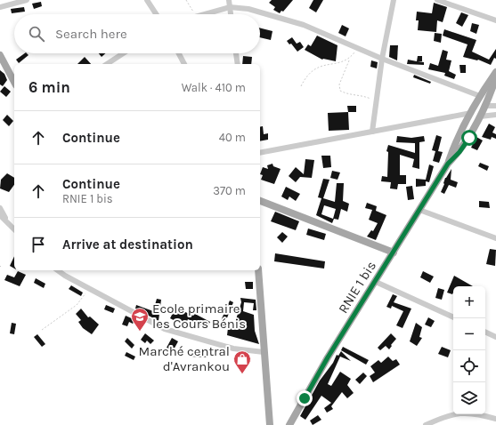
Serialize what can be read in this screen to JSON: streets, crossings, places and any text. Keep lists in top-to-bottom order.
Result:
{
  "streets": {
    "main road": ["RNIE 1 bis"]
  },
  "places": {
    "school or university": ["Ecole primaire les Cours Bénis"],
    "shop": ["Marché central d'Avrankou"]
  },
  "page": {
    "search": "Search here",
    "heading": ["6 min", "Walk · 410 m"],
    "list": [
      ["Continue", "40 m"],
      ["Continue", "RNIE 1 bis", "370 m"],
      "Arrive at destination"
    ],
    "map_buttons": ["+", "−"]
  }
}
